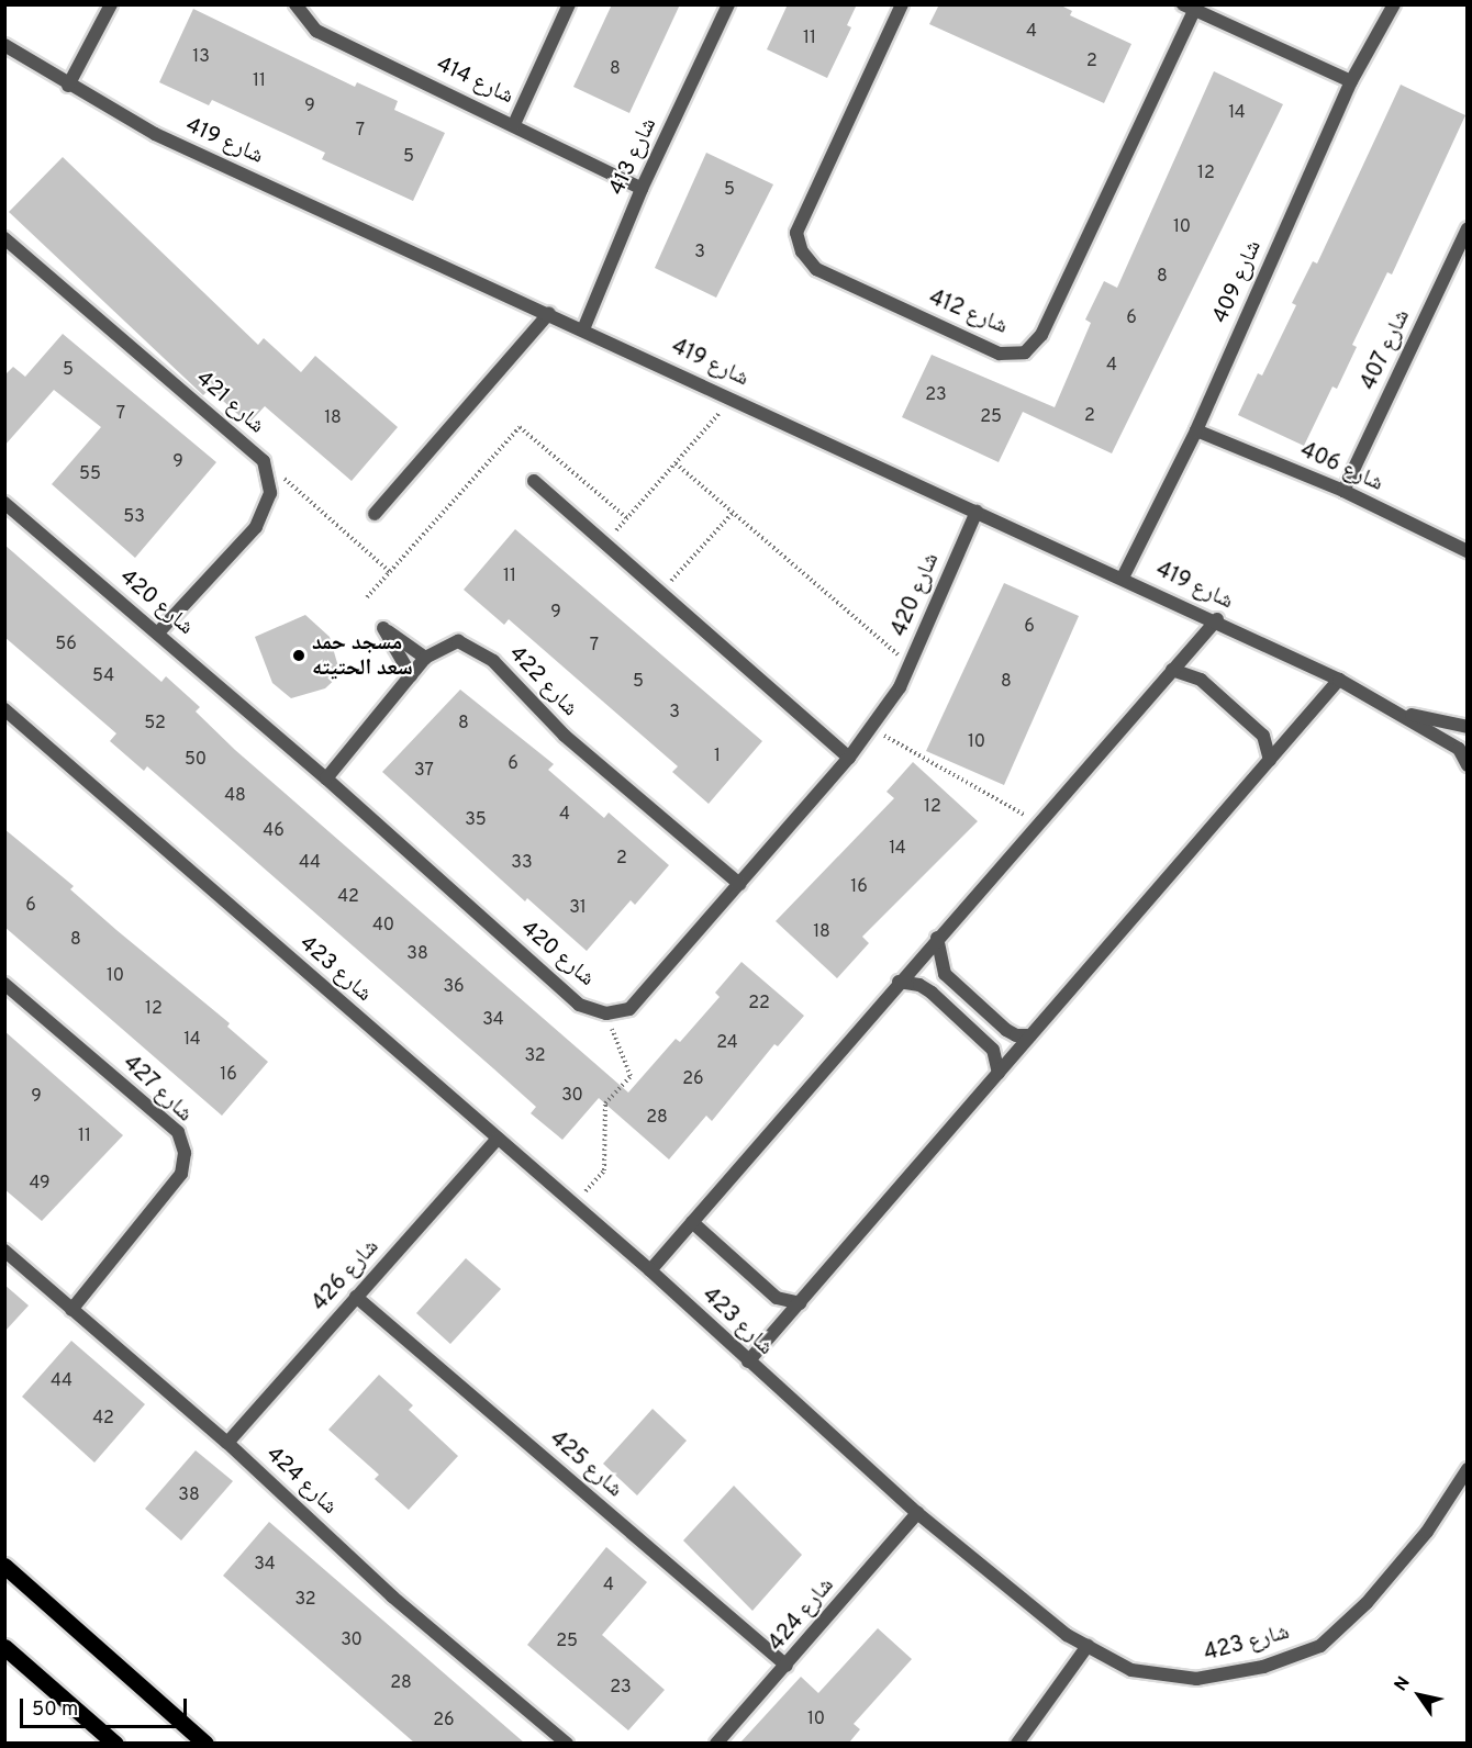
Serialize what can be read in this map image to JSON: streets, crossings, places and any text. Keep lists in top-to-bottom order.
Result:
{
  "streets": {
    "street": [
      "شارع 414",
      "شارع 419",
      "شارع 413",
      "شارع 409",
      "شارع 412",
      "شارع 407",
      "شارع 421",
      "شارع 406",
      "شارع 420",
      "شارع 422",
      "شارع 423",
      "شارع 427",
      "شارع 426",
      "شارع 425",
      "شارع 424"
    ]
  },
  "crossings": [
    ["شارع 414", "شارع 413"],
    ["شارع 419", "شارع 413"],
    ["شارع 419", "شارع 409"],
    ["شارع 419", "شارع 420"],
    ["شارع 409", "شارع 406"],
    ["شارع 407", "شارع 406"],
    ["شارع 421", "شارع 420"],
    ["شارع 420", "شارع 422"],
    ["شارع 423", "شارع 426"],
    ["شارع 423", "شارع 424"],
    ["شارع 427", "شارع 424"],
    ["شارع 426", "شارع 425"],
    ["شارع 426", "شارع 424"],
    ["شارع 425", "شارع 424"]
  ],
  "places": ["مسجد حمد سعد الحتيته"],
  "house_numbers": [
    "4",
    "11",
    "13",
    "2",
    "8",
    "11",
    "9",
    "14",
    "7",
    "5",
    "12",
    "5",
    "10",
    "3",
    "8",
    "6",
    "4",
    "5",
    "23",
    "7",
    "2",
    "25",
    "18",
    "9",
    "55",
    "53",
    "11",
    "9",
    "6",
    "56",
    "7",
    "54",
    "5",
    "8",
    "3",
    "52",
    "8",
    "10",
    "1",
    "50",
    "6",
    "37",
    "48",
    "12",
    "4",
    "35",
    "46",
    "14",
    "2",
    "44",
    "33",
    "16",
    "42",
    "6",
    "31",
    "40",
    "18",
    "8",
    "38",
    "10",
    "36",
    "22",
    "12",
    "34",
    "14",
    "24",
    "32",
    "16",
    "26",
    "30",
    "9",
    "28",
    "11",
    "49",
    "44",
    "42",
    "38",
    "34",
    "4",
    "32",
    "30",
    "25",
    "28",
    "23",
    "10",
    "26"
  ],
  "scale_bar": "50 m",
  "north": "top left"
}
